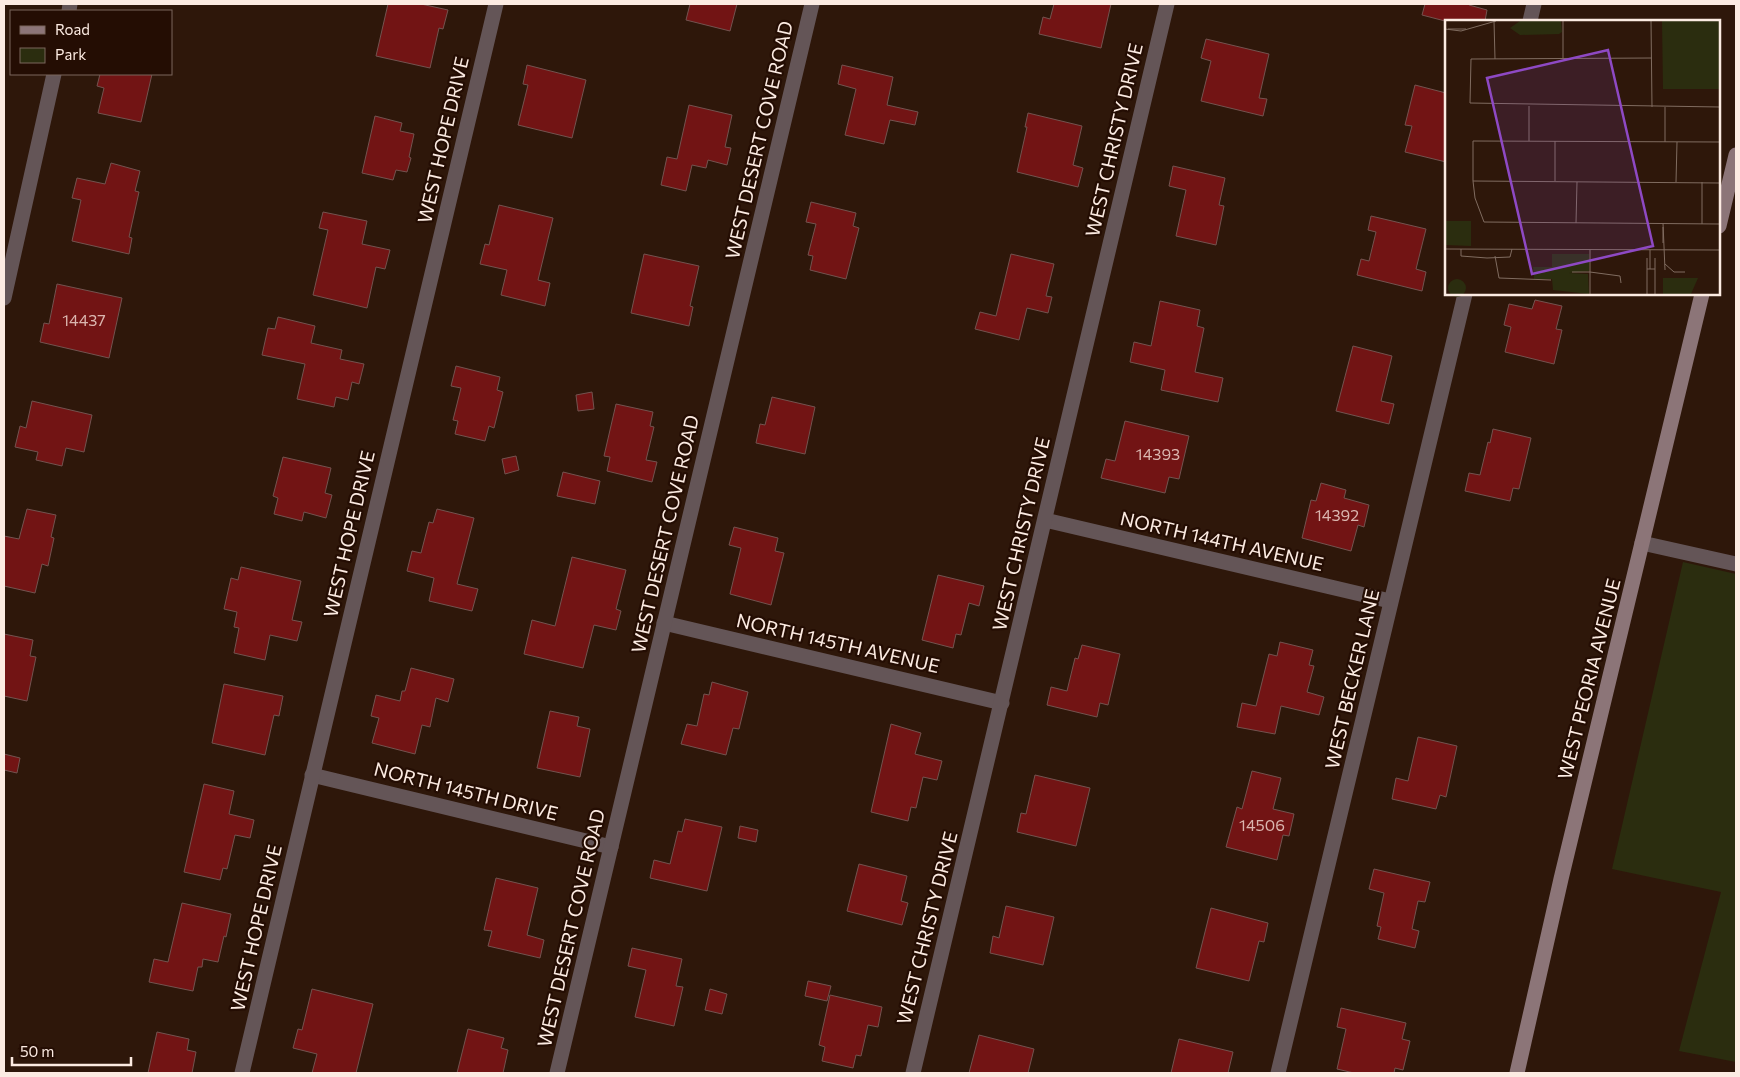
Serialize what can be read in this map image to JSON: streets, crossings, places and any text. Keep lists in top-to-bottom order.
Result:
{
  "streets": {
    "main road": ["WEST PEORIA AVENUE"],
    "street": [
      "WEST HOPE DRIVE",
      "WEST DESERT COVE ROAD",
      "WEST CHRISTY DRIVE",
      "NORTH 144TH AVENUE",
      "NORTH 145TH AVENUE",
      "WEST BECKER LANE",
      "NORTH 145TH DRIVE"
    ]
  },
  "crossings": [
    ["WEST HOPE DRIVE", "NORTH 145TH DRIVE"],
    ["WEST DESERT COVE ROAD", "NORTH 145TH AVENUE"],
    ["WEST DESERT COVE ROAD", "NORTH 145TH DRIVE"],
    ["WEST CHRISTY DRIVE", "NORTH 144TH AVENUE"],
    ["WEST CHRISTY DRIVE", "NORTH 145TH AVENUE"],
    ["NORTH 144TH AVENUE", "WEST BECKER LANE"]
  ],
  "house_numbers": [
    "14437",
    "14393",
    "14392",
    "14506"
  ],
  "legend": ["Road", "Park"],
  "scale_bar": "50 m"
}
